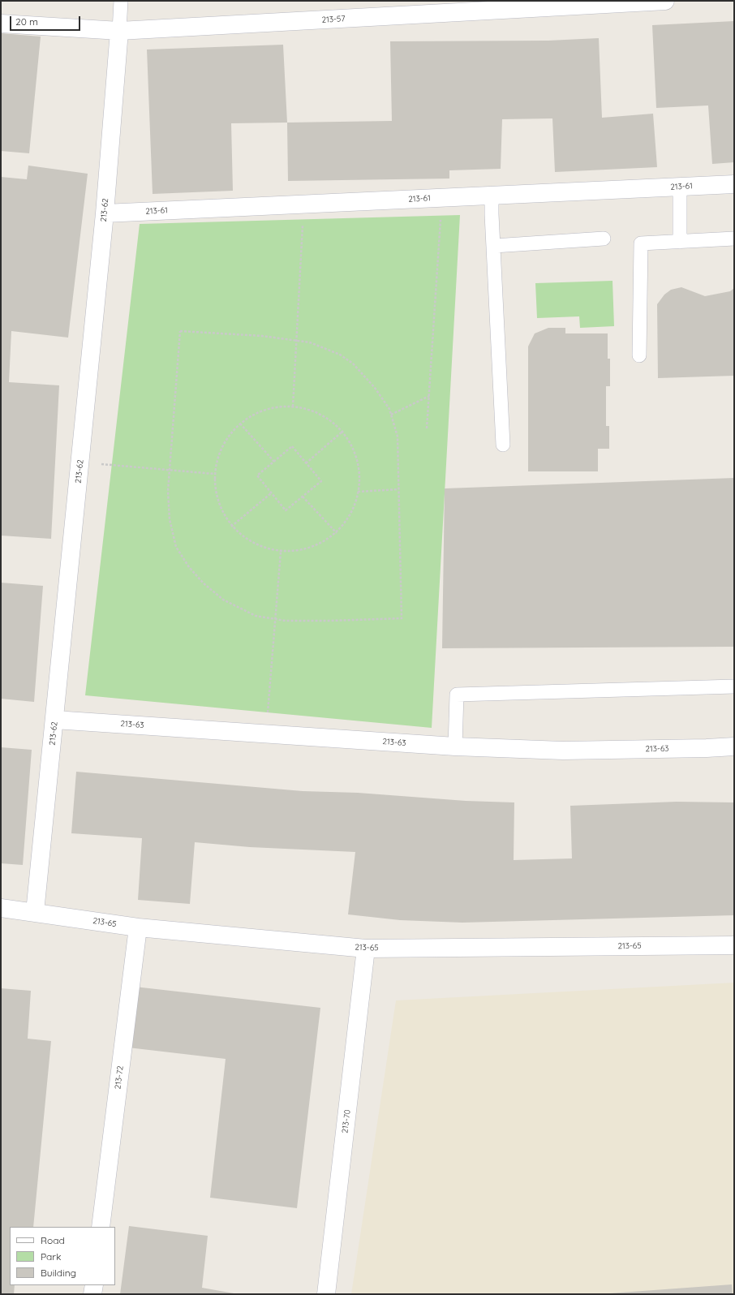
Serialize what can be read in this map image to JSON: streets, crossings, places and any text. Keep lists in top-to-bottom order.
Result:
{
  "streets": {
    "street": [
      "213-57",
      "213-61",
      "213-62",
      "213-63",
      "213-65",
      "213-72",
      "213-70"
    ]
  },
  "crossings": [
    ["213-57", "213-62"],
    ["213-61", "213-62"],
    ["213-62", "213-63"],
    ["213-62", "213-65"],
    ["213-65", "213-72"],
    ["213-65", "213-70"]
  ],
  "legend": ["Road", "Park", "Building"],
  "scale_bar": "20 m"
}
